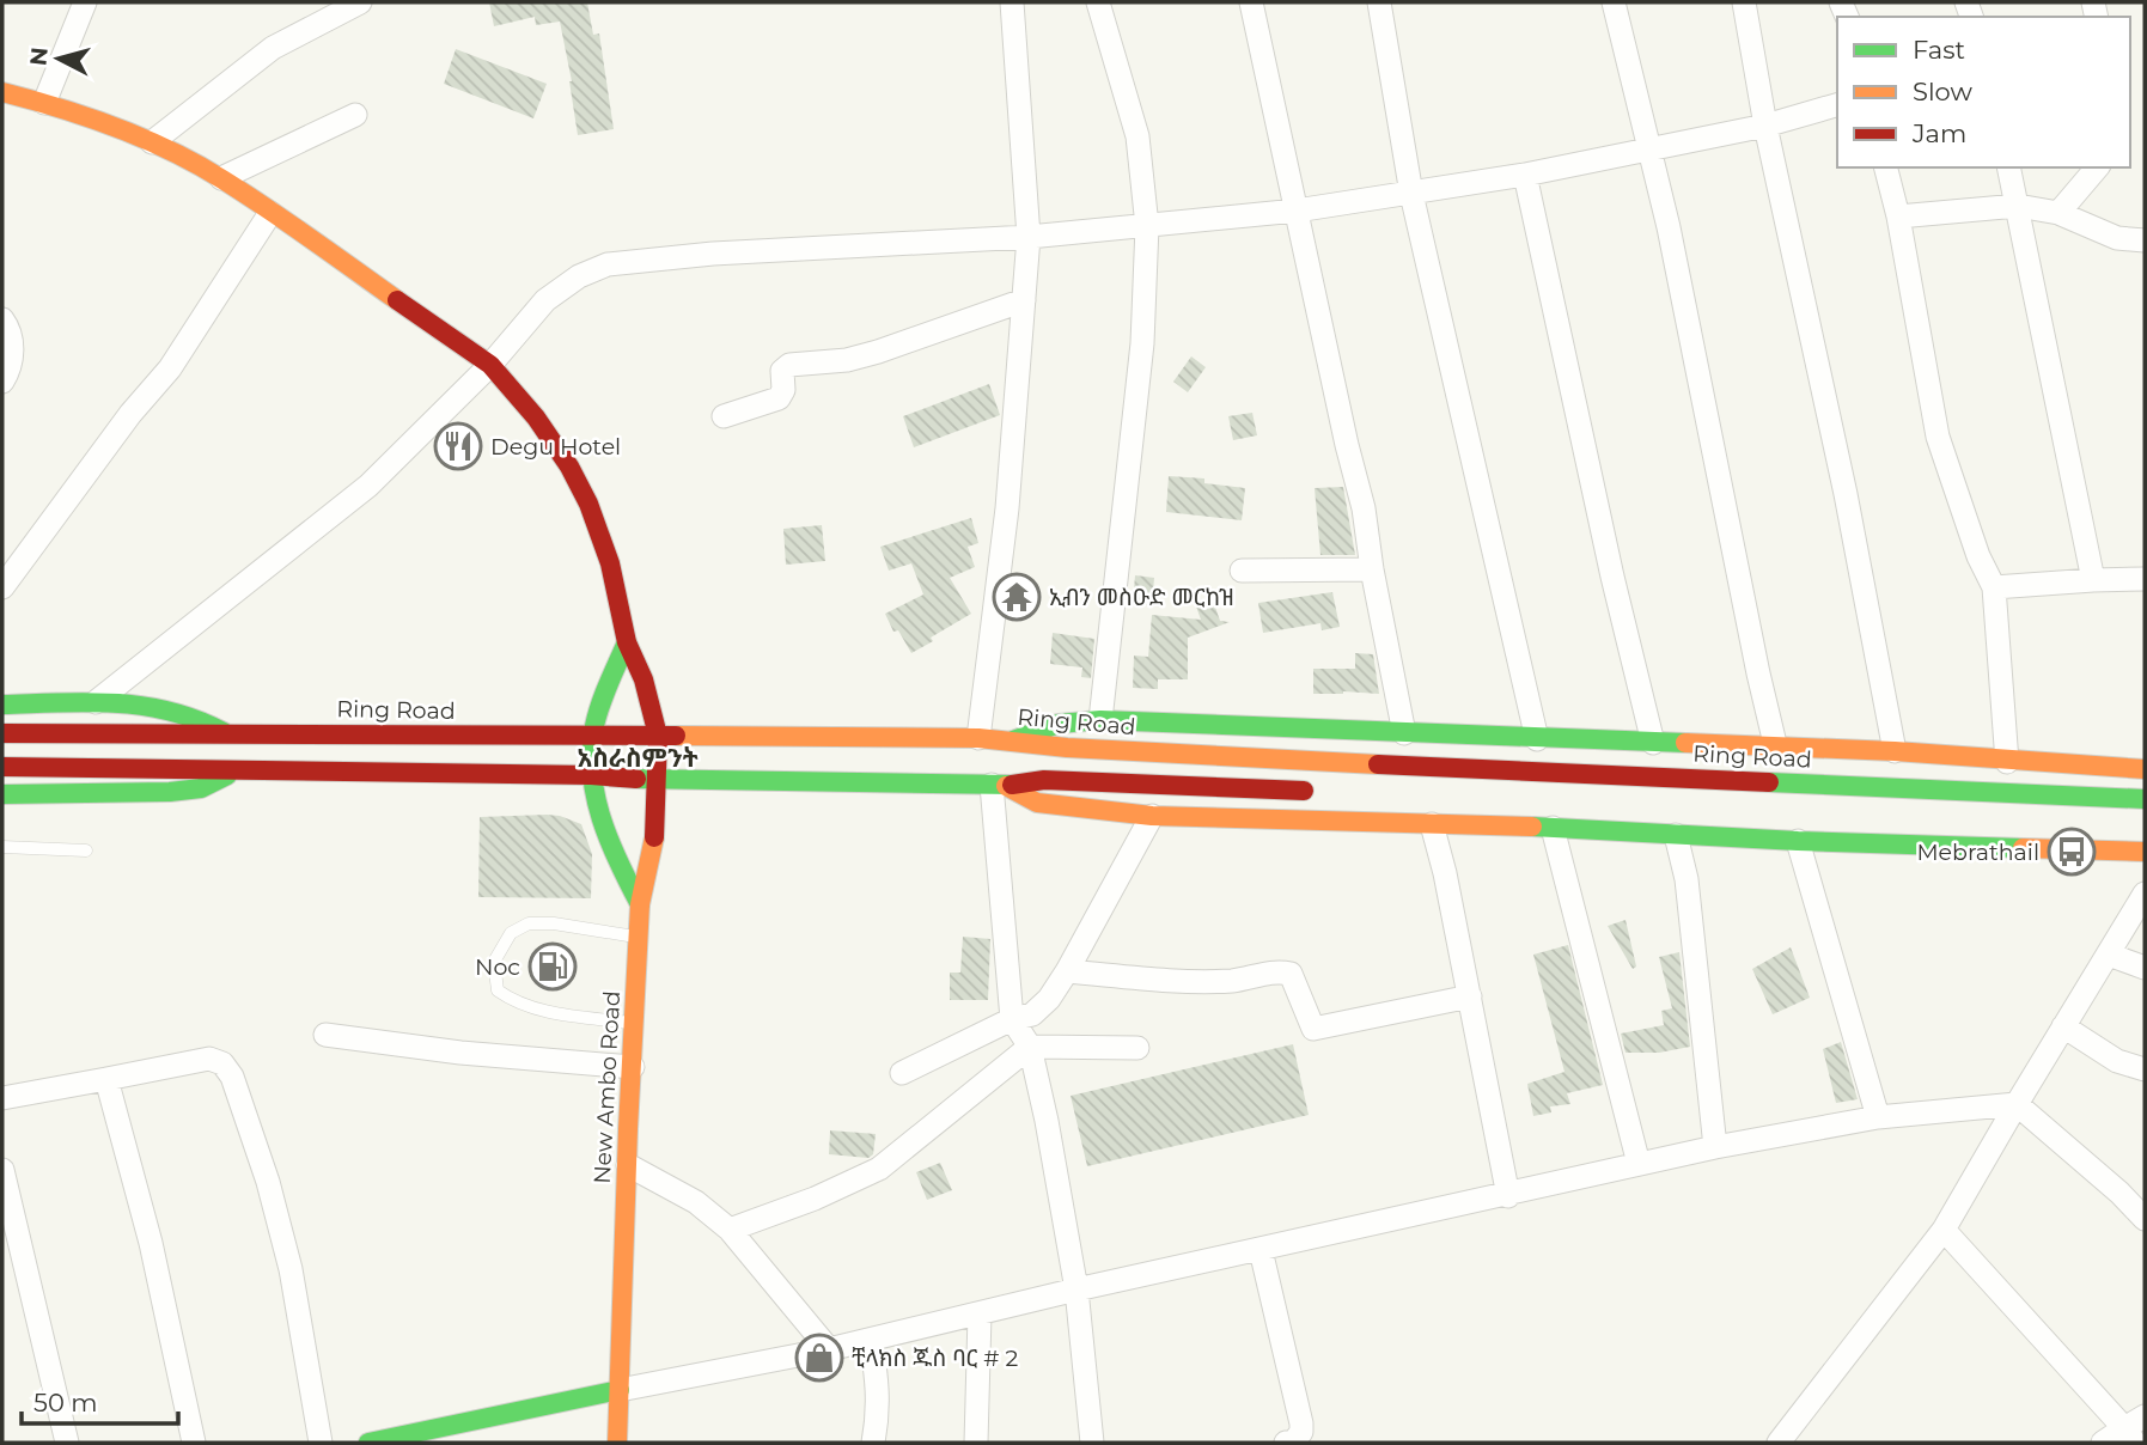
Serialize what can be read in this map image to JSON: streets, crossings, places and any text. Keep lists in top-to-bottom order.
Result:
{
  "streets": {
    "main road": ["Ring Road", "New Ambo Road"]
  },
  "crossings": [
    ["Ring Road", "New Ambo Road"]
  ],
  "districts": ["አስራስምንት"],
  "places": {
    "restaurant": ["Degu Hotel"],
    "temple": ["ኢብን መስዑድ መርከዝ"],
    "bus stop": ["Mebrathail"],
    "fuel station": ["Noc"],
    "shop": ["ቺላክስ ጁስ ባር # 2"]
  },
  "legend": ["Fast", "Slow", "Jam"],
  "scale_bar": "50 m",
  "north": "left"
}
